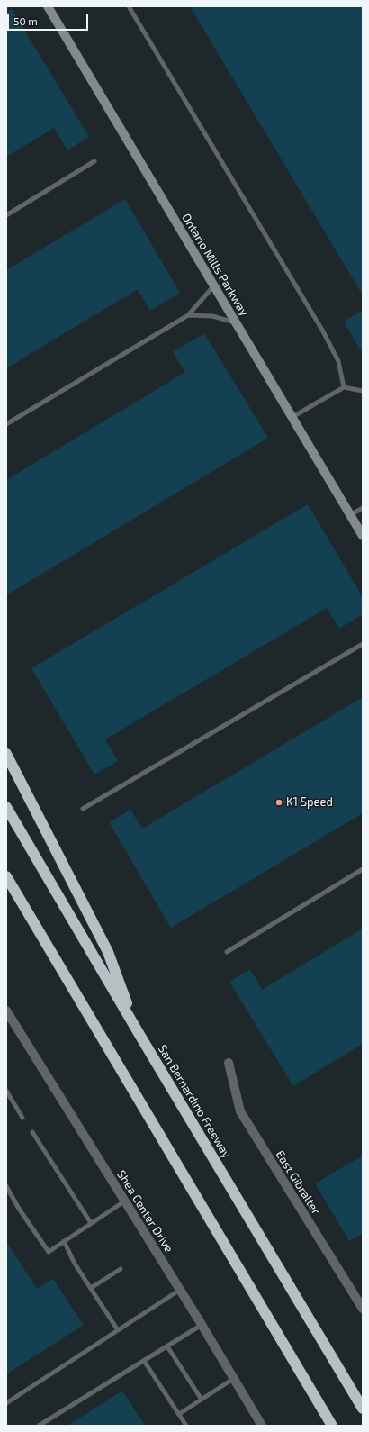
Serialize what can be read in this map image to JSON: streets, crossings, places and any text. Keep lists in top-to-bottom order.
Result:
{
  "streets": {
    "highway": ["San Bernardino Freeway"],
    "main road": ["Ontario Mills Parkway"],
    "street": ["East Gibralter", "Shea Center Drive"]
  },
  "places": ["K1 Speed"],
  "scale_bar": "50 m"
}
